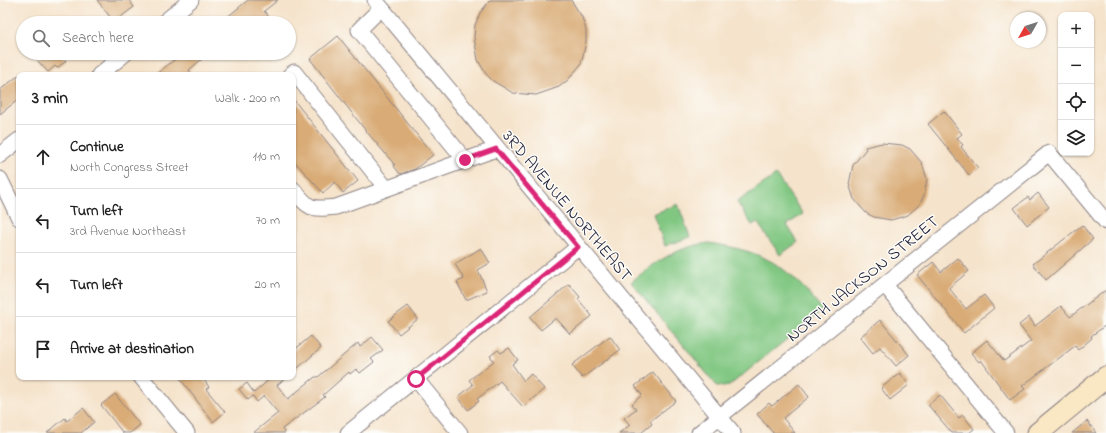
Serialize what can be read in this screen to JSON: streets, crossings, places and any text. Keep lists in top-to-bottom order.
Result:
{
  "streets": {
    "street": ["3RD AVENUE NORTHEAST", "NORTH JACKSON STREET"]
  },
  "crossings": [
    ["3RD AVENUE NORTHEAST", "NORTH JACKSON STREET"]
  ],
  "north": "bottom left",
  "page": {
    "map_buttons": ["+", "−"],
    "search": "Search here",
    "heading": ["3 min", "Walk · 200 m"],
    "list": [
      ["Continue", "North Congress Street", "110 m"],
      ["Turn left", "3rd Avenue Northeast", "70 m"],
      ["Turn left", "20 m"],
      "Arrive at destination"
    ]
  }
}
